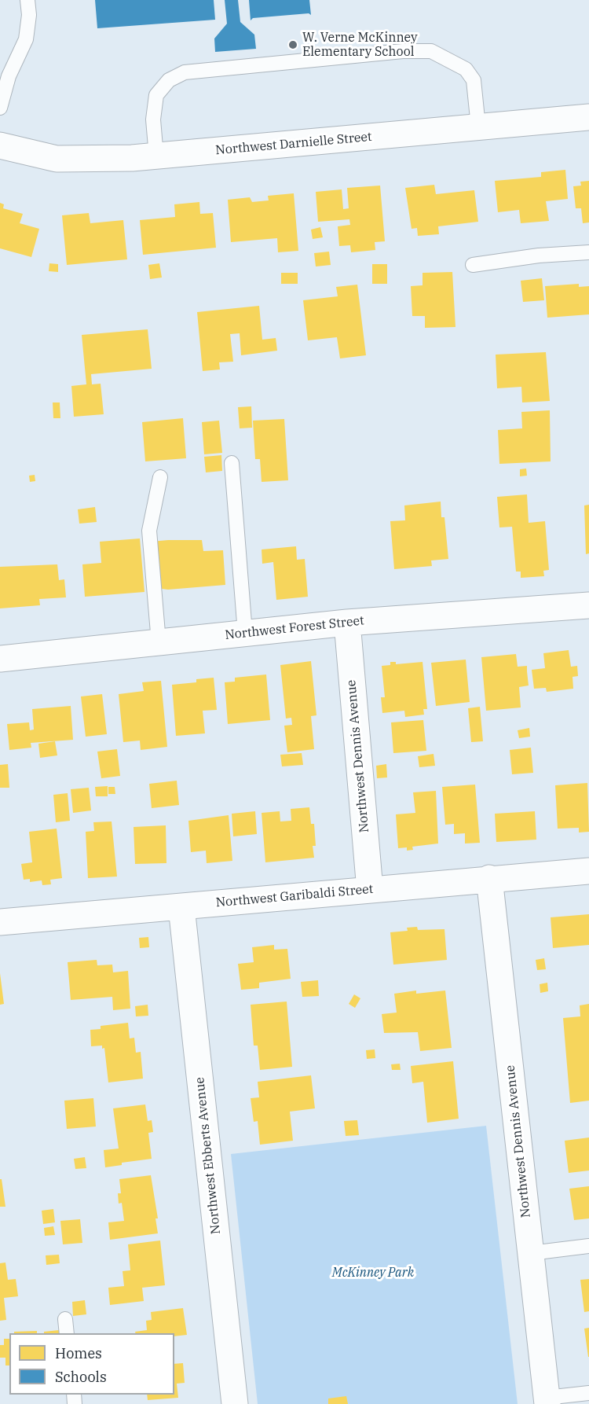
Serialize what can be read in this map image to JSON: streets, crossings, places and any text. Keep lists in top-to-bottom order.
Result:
{
  "streets": {
    "street": [
      "Northwest Darnielle Street",
      "Northwest Forest Street",
      "Northwest Dennis Avenue",
      "Northwest Garibaldi Street",
      "Northwest Ebberts Avenue"
    ]
  },
  "crossings": [
    ["Northwest Forest Street", "Northwest Dennis Avenue"],
    ["Northwest Dennis Avenue", "Northwest Garibaldi Street"],
    ["Northwest Garibaldi Street", "Northwest Ebberts Avenue"]
  ],
  "parks": ["McKinney Park"],
  "places": ["W. Verne McKinney Elementary School"],
  "legend": ["Homes", "Schools"]
}
